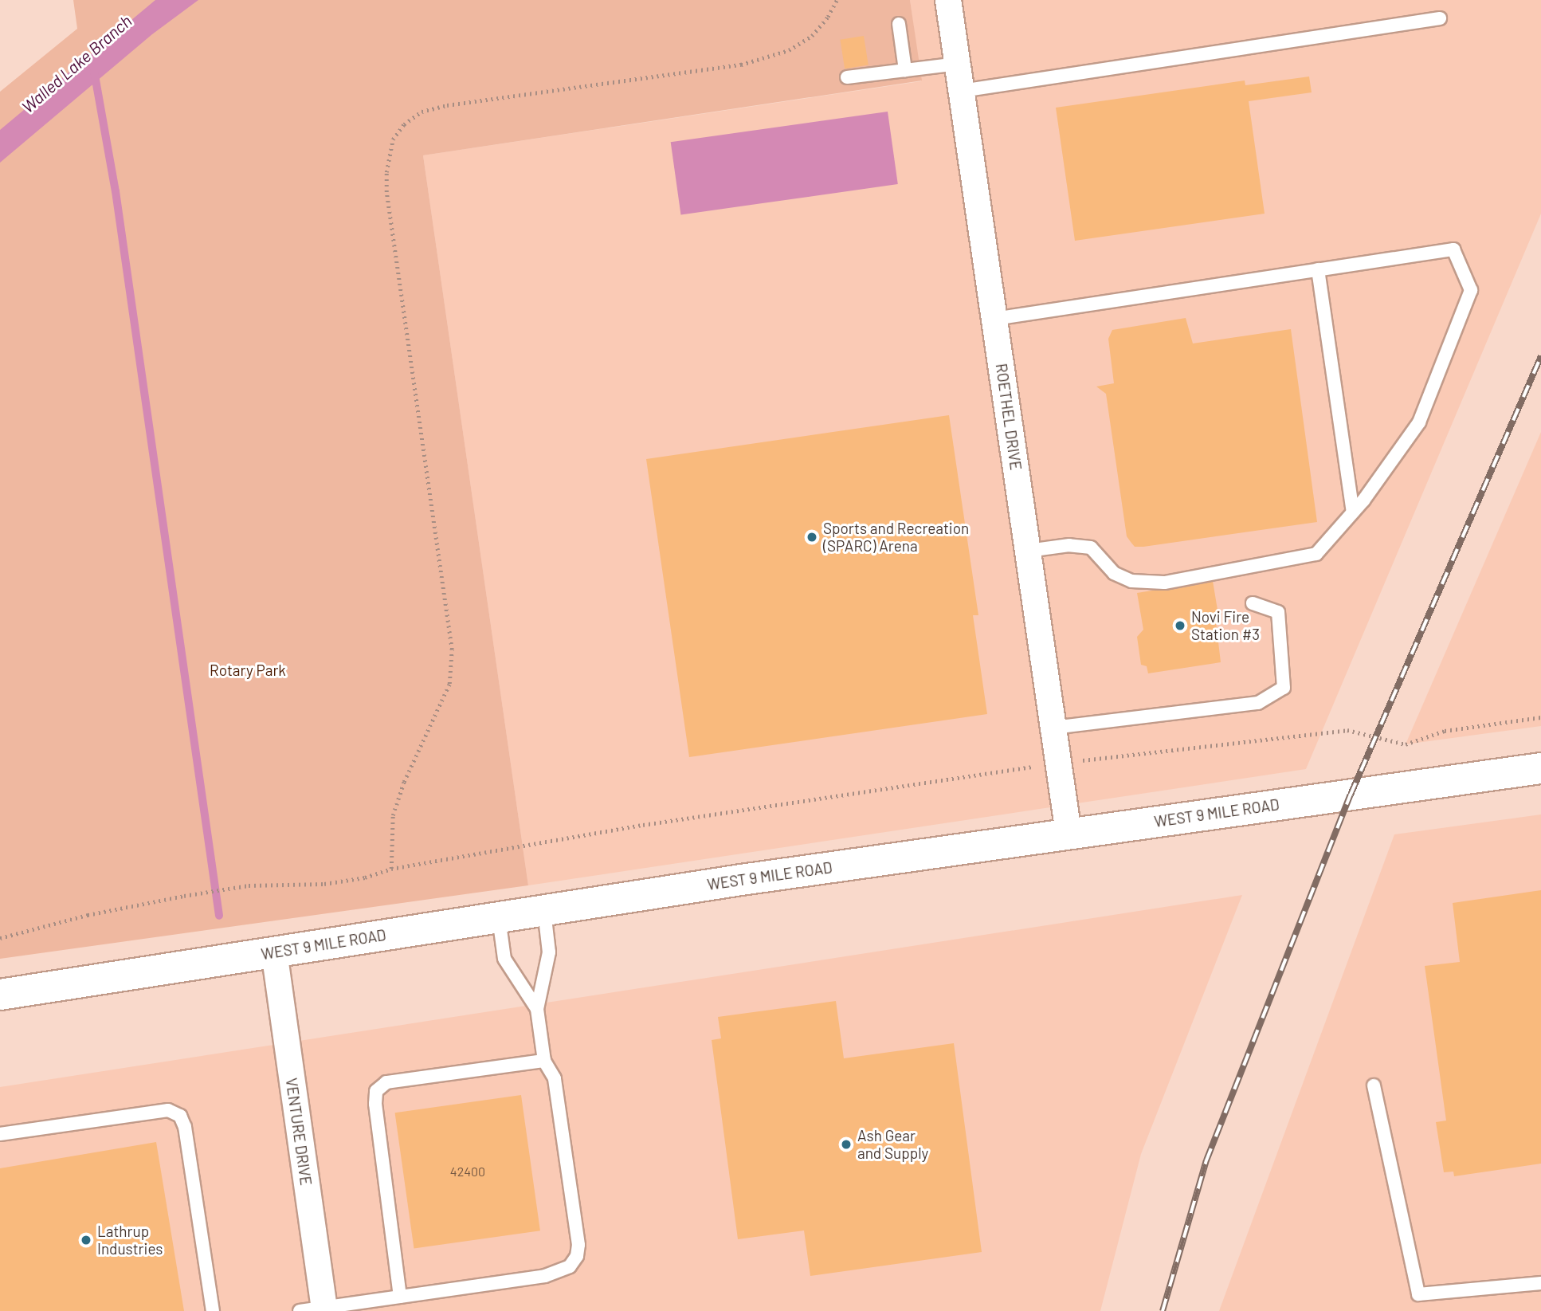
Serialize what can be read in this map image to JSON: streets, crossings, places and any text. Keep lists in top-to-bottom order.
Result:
{
  "streets": {
    "street": ["ROETHEL DRIVE", "WEST 9 MILE ROAD", "VENTURE DRIVE"]
  },
  "crossings": [
    ["ROETHEL DRIVE", "WEST 9 MILE ROAD"],
    ["WEST 9 MILE ROAD", "VENTURE DRIVE"]
  ],
  "water": ["Walled Lake Branch"],
  "parks": ["Rotary Park"],
  "places": [
    "Sports and Recreation (SPARC) Arena",
    "Novi Fire Station #3",
    "Ash Gear and Supply",
    "Lathrup Industries"
  ],
  "house_numbers": ["42400"]
}
